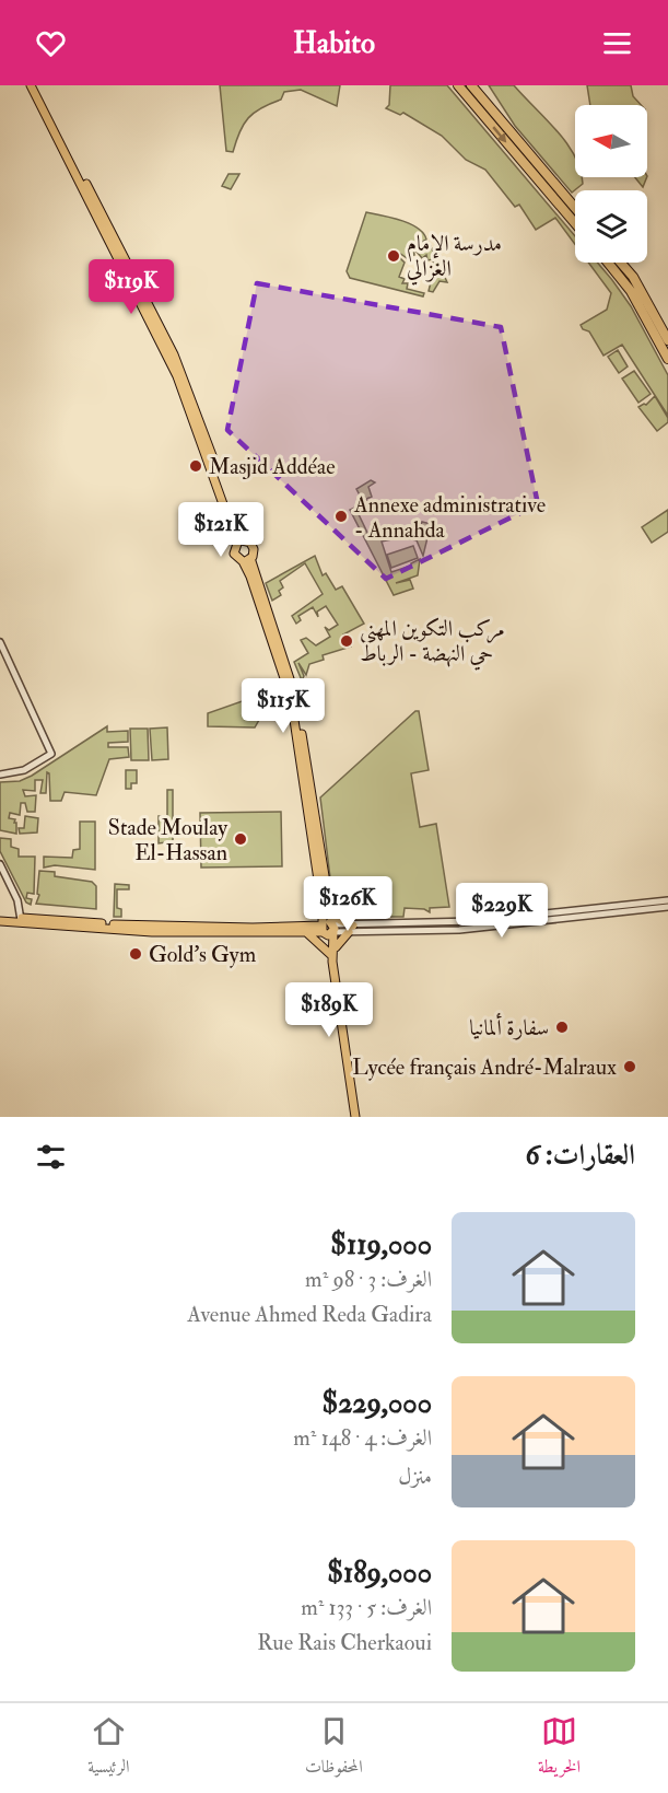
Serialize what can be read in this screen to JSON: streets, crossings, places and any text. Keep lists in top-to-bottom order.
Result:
{
  "places": [
    "مدرسة الإمام الغزالي",
    "Masjid Addéae",
    "Annexe administrative - Annahda",
    "مركب التكوين المهني حي النهضة - الرباط",
    "Stade Moulay El-Hassan",
    "Gold's Gym",
    "سفارة ألمانيا",
    "Lycée français André-Malraux"
  ],
  "north": "left",
  "page": {
    "header": "Habito",
    "price": [
      "$119K",
      "$121K",
      "$115K",
      "$126K",
      "$229K",
      "$189K"
    ],
    "heading": "العقارات: 6",
    "list": [
      {
        "name": "$119,000",
        "note": "الغرف: 3 · 98 m² · Avenue Ahmed Reda Gadira"
      },
      {
        "name": "$229,000",
        "note": "الغرف: 4 · 148 m² · منزل"
      },
      {
        "name": "$189,000",
        "note": "الغرف: 5 · 133 m² · Rue Rais Cherkaoui"
      }
    ],
    "tabs": ["الخريطة", "المحفوظات", "الرئيسية"]
  }
}
